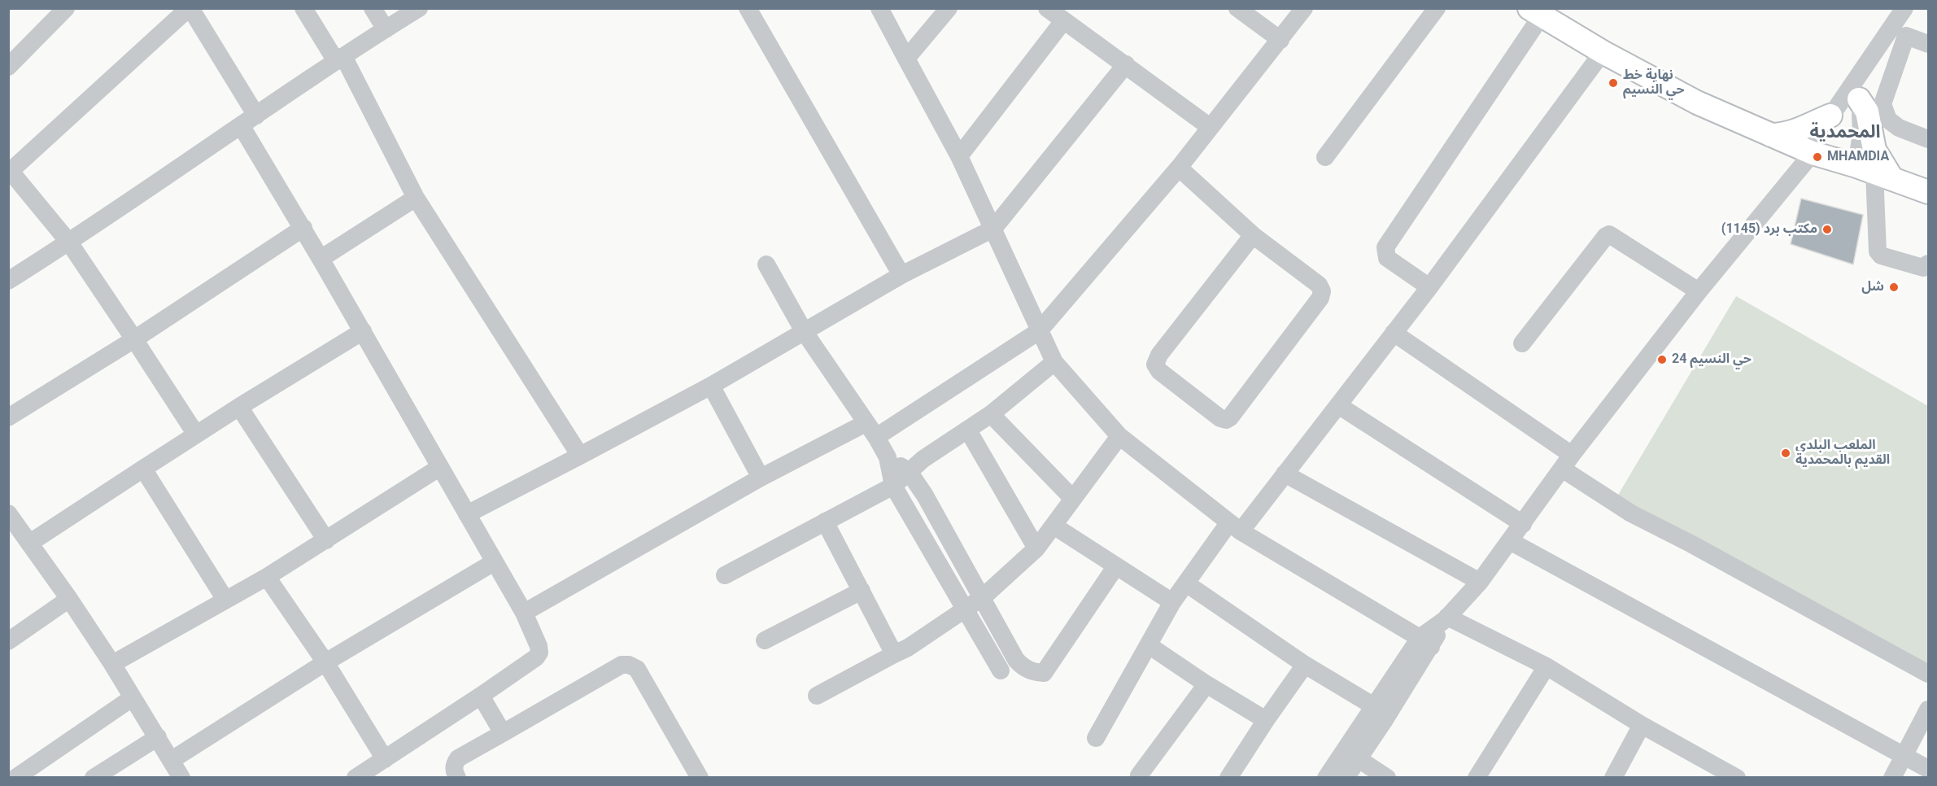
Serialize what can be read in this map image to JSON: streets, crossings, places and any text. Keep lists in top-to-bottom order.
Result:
{
  "districts": ["المحمدية"],
  "places": [
    "نهاية خط حي النسيم",
    "MHAMDIA",
    "مكتب برد (1145)",
    "شل",
    "حي النسيم 24",
    "الملعب البلدي القديم بالمحمدية"
  ]
}
